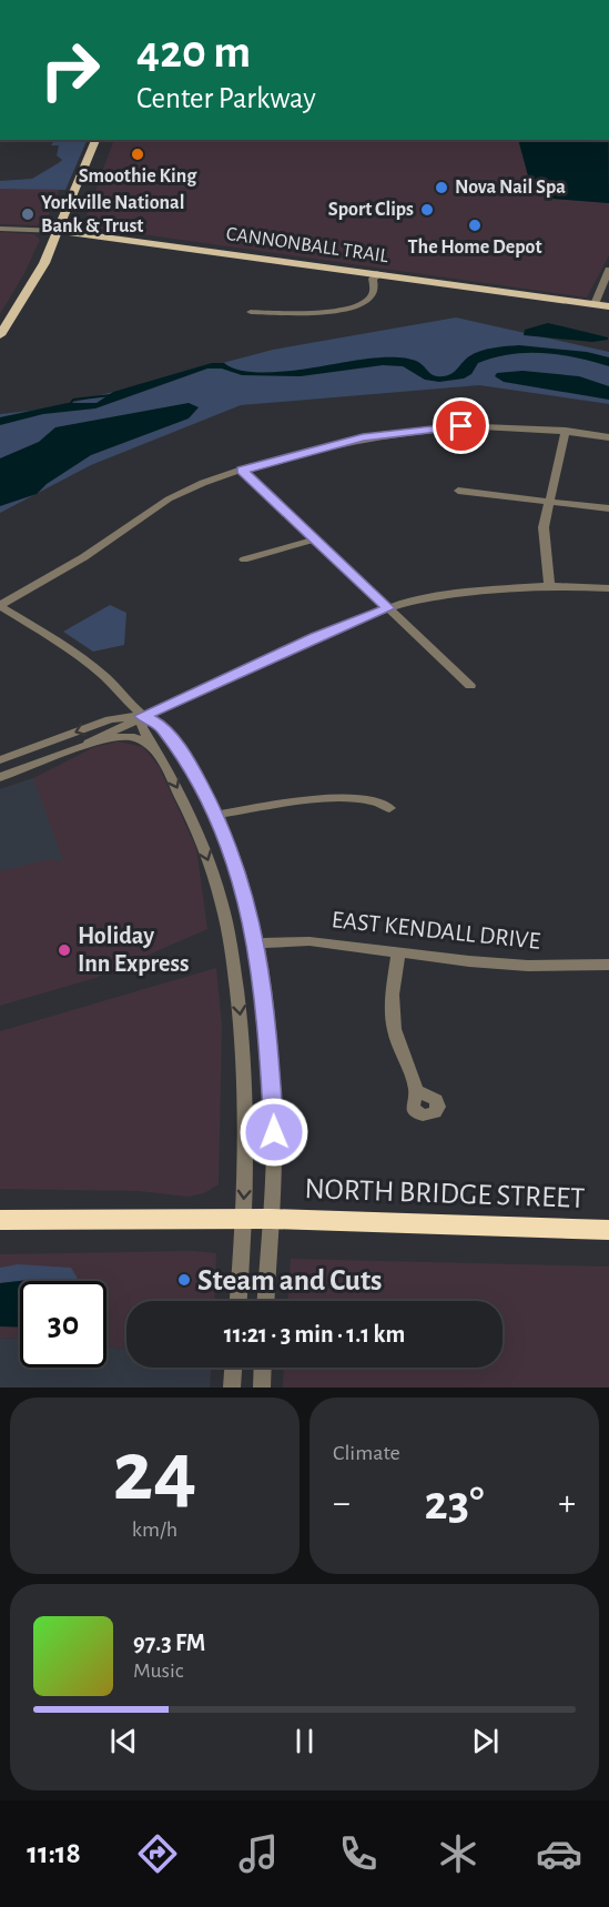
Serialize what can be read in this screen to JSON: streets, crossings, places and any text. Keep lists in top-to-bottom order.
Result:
{
  "streets": {
    "highway": ["NORTH BRIDGE STREET"],
    "main road": ["CANNONBALL TRAIL"],
    "street": ["EAST KENDALL DRIVE"]
  },
  "places": [
    "Smoothie King",
    "Nova Nail Spa",
    "Sport Clips",
    "Yorkville National Bank & Trust",
    "The Home Depot",
    "Holiday Inn Express",
    "Steam and Cuts"
  ],
  "page": {
    "turn": ["420 m", "Center Parkway"],
    "limit": "30",
    "trip": "11:21 · 3 min · 1.1 km",
    "tile": [
      ["24", "km/h"],
      "Climate"
    ],
    "heat": ["−", "23°", "+"],
    "song": ["97.3 FM", "Music"],
    "tabs": "11:18"
  }
}
